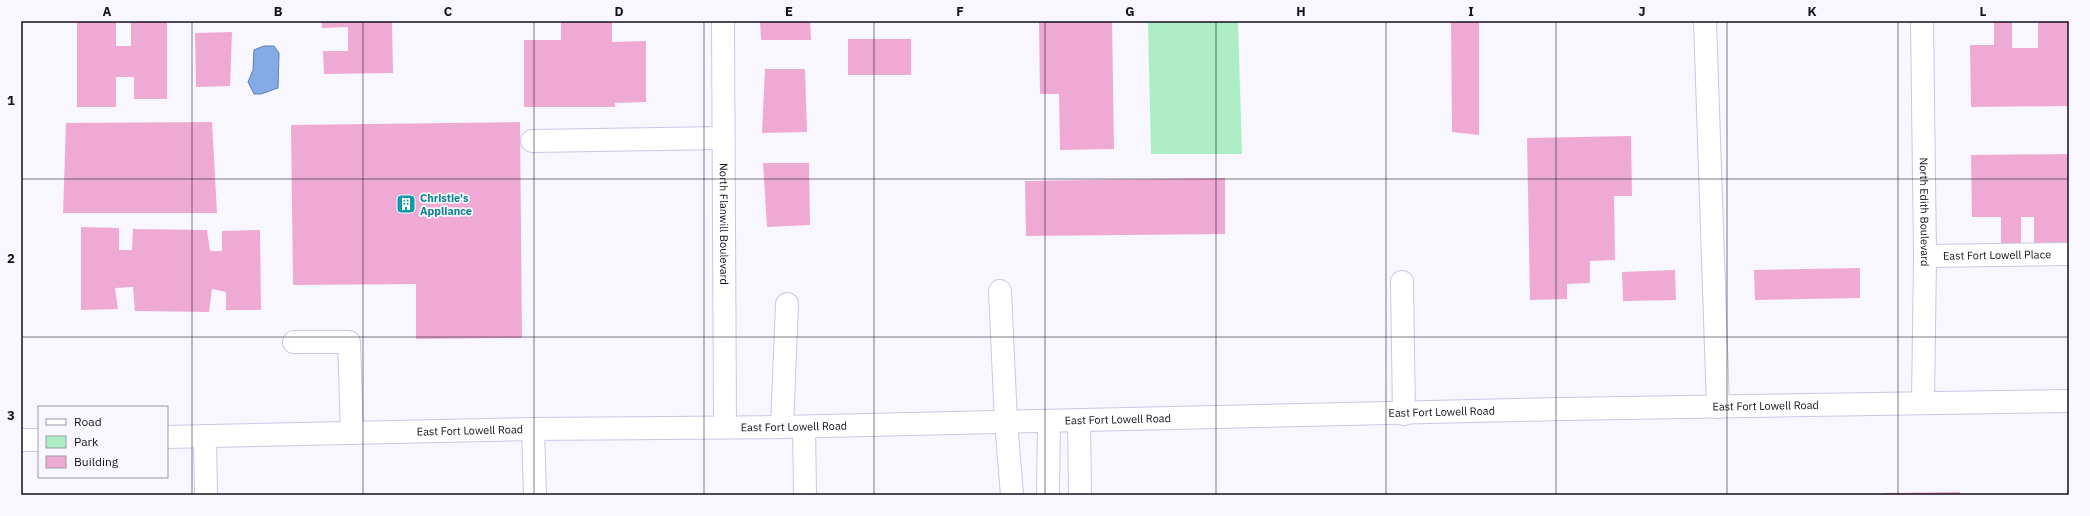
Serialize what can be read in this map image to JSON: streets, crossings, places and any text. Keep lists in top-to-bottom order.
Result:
{
  "streets": {
    "main road": [
      "North Edith Boulevard",
      "North Flanwill Boulevard",
      "East Fort Lowell Place",
      "East Fort Lowell Road"
    ]
  },
  "crossings": [
    ["North Edith Boulevard", "East Fort Lowell Place"],
    ["North Edith Boulevard", "East Fort Lowell Road"],
    ["North Flanwill Boulevard", "East Fort Lowell Road"]
  ],
  "places": {
    "building": ["Christie's Appliance"]
  },
  "legend": ["Road", "Park", "Building"],
  "grid": {
    "columns": [
      "A",
      "B",
      "C",
      "D",
      "E",
      "F",
      "G",
      "H",
      "I",
      "J",
      "K",
      "L"
    ],
    "rows": ["1", "2", "3"]
  }
}
